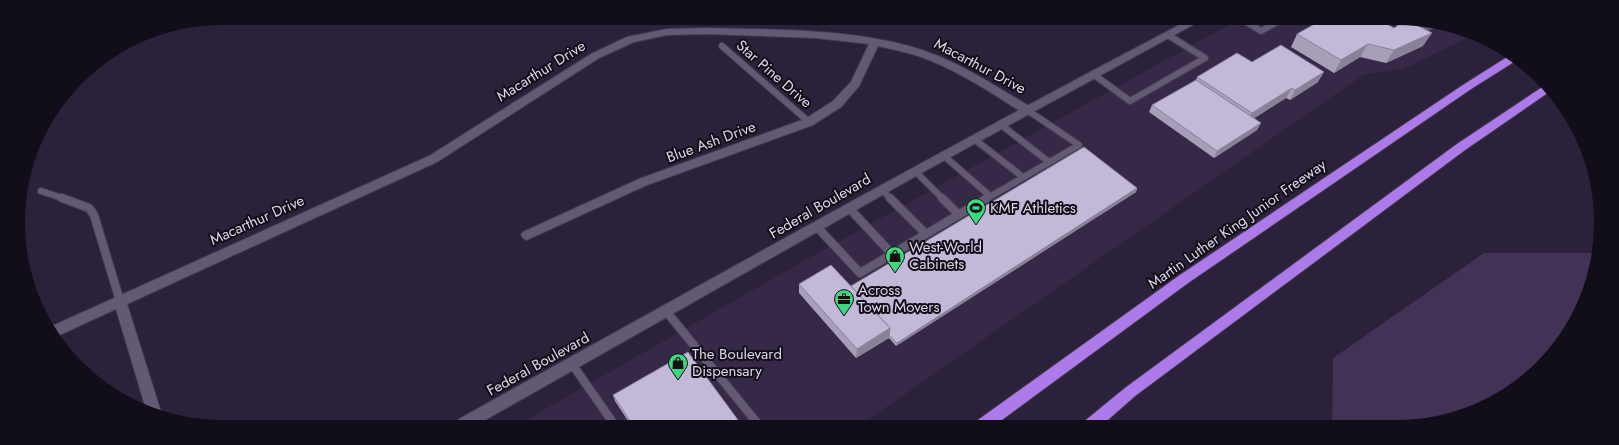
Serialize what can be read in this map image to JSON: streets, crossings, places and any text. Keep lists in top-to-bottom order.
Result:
{
  "streets": {
    "highway": ["Martin Luther King Junior Freeway"],
    "street": ["Macarthur Drive", "Blue Ash Drive", "Federal Boulevard"],
    "lane": ["Star Pine Drive"]
  },
  "crossings": [
    ["Macarthur Drive", "Blue Ash Drive"],
    ["Macarthur Drive", "Federal Boulevard"],
    ["Star Pine Drive", "Blue Ash Drive"]
  ],
  "places": {
    "sports": ["KMF Athletics"],
    "shop": ["West-World Cabinets", "The Boulevard Dispensary"],
    "office": ["Across Town Movers"]
  }
}
